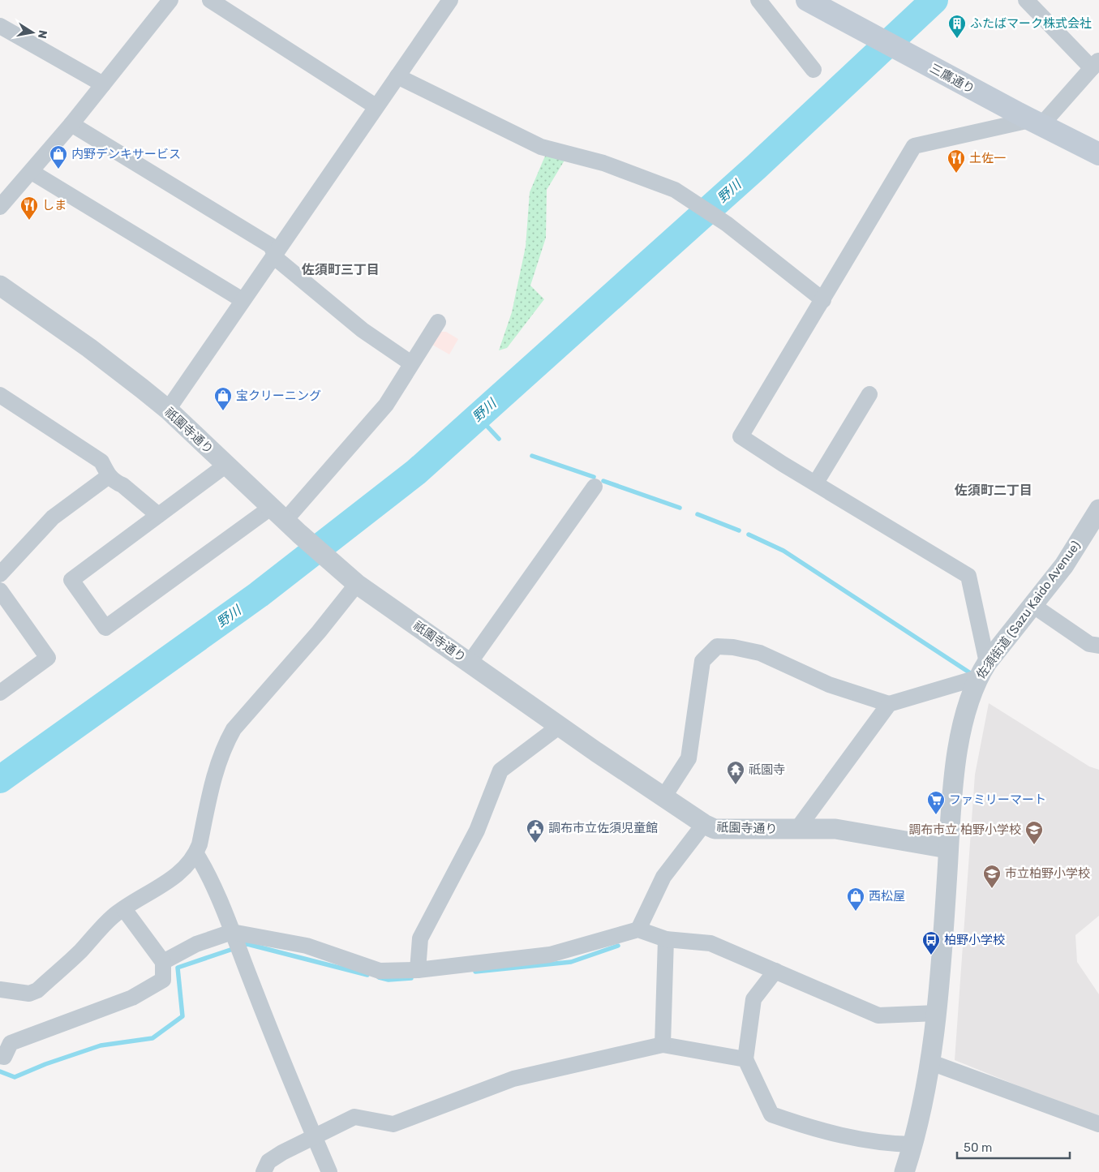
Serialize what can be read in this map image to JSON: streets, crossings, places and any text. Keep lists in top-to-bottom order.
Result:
{
  "streets": {
    "main road": ["三鷹通り"],
    "street": ["祇園寺通り", "佐須街道 (Sazu Kaido Avenue)"]
  },
  "crossings": [
    ["祇園寺通り", "佐須街道 (Sazu Kaido Avenue)"]
  ],
  "districts": ["佐須町三丁目", "佐須町二丁目"],
  "water": ["野川"],
  "places": {
    "building": ["ふたばマーク株式会社"],
    "shop": ["内野デンキサービス", "宝クリーニング", "西松屋"],
    "restaurant": ["土佐一", "しま"],
    "temple": ["祇園寺"],
    "supermarket": ["ファミリーマート"],
    "public building": ["調布市立佐須児童館"],
    "school or university": ["調布市立 柏野小学校", "市立柏野小学校"],
    "bus stop": ["柏野小学校"]
  },
  "scale_bar": "50 m",
  "north": "right"
}
